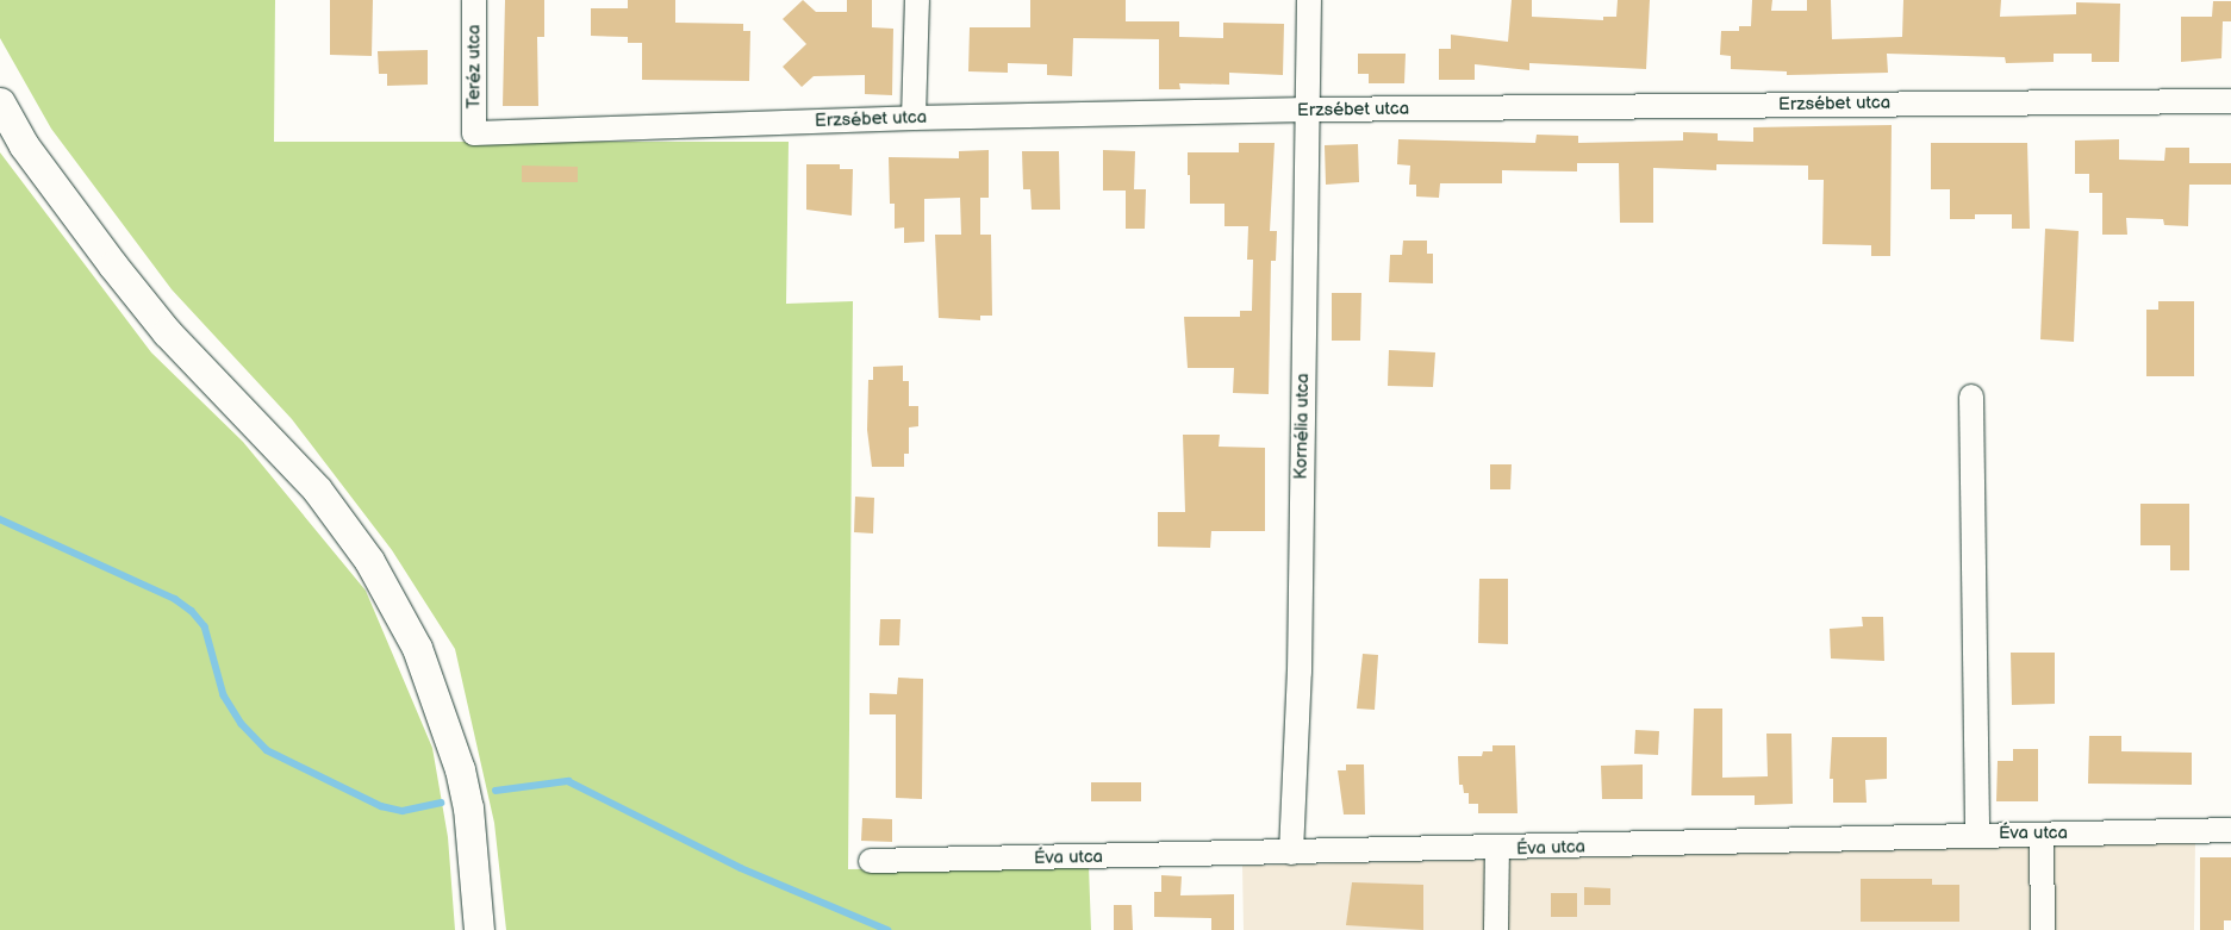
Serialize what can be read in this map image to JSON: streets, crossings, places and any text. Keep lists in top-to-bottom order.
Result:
{
  "streets": {
    "street": [
      "Teréz utca",
      "Erzsébet utca",
      "Kornélia utca",
      "Éva utca"
    ]
  },
  "crossings": [
    ["Teréz utca", "Erzsébet utca"],
    ["Erzsébet utca", "Kornélia utca"],
    ["Kornélia utca", "Éva utca"]
  ]
}
